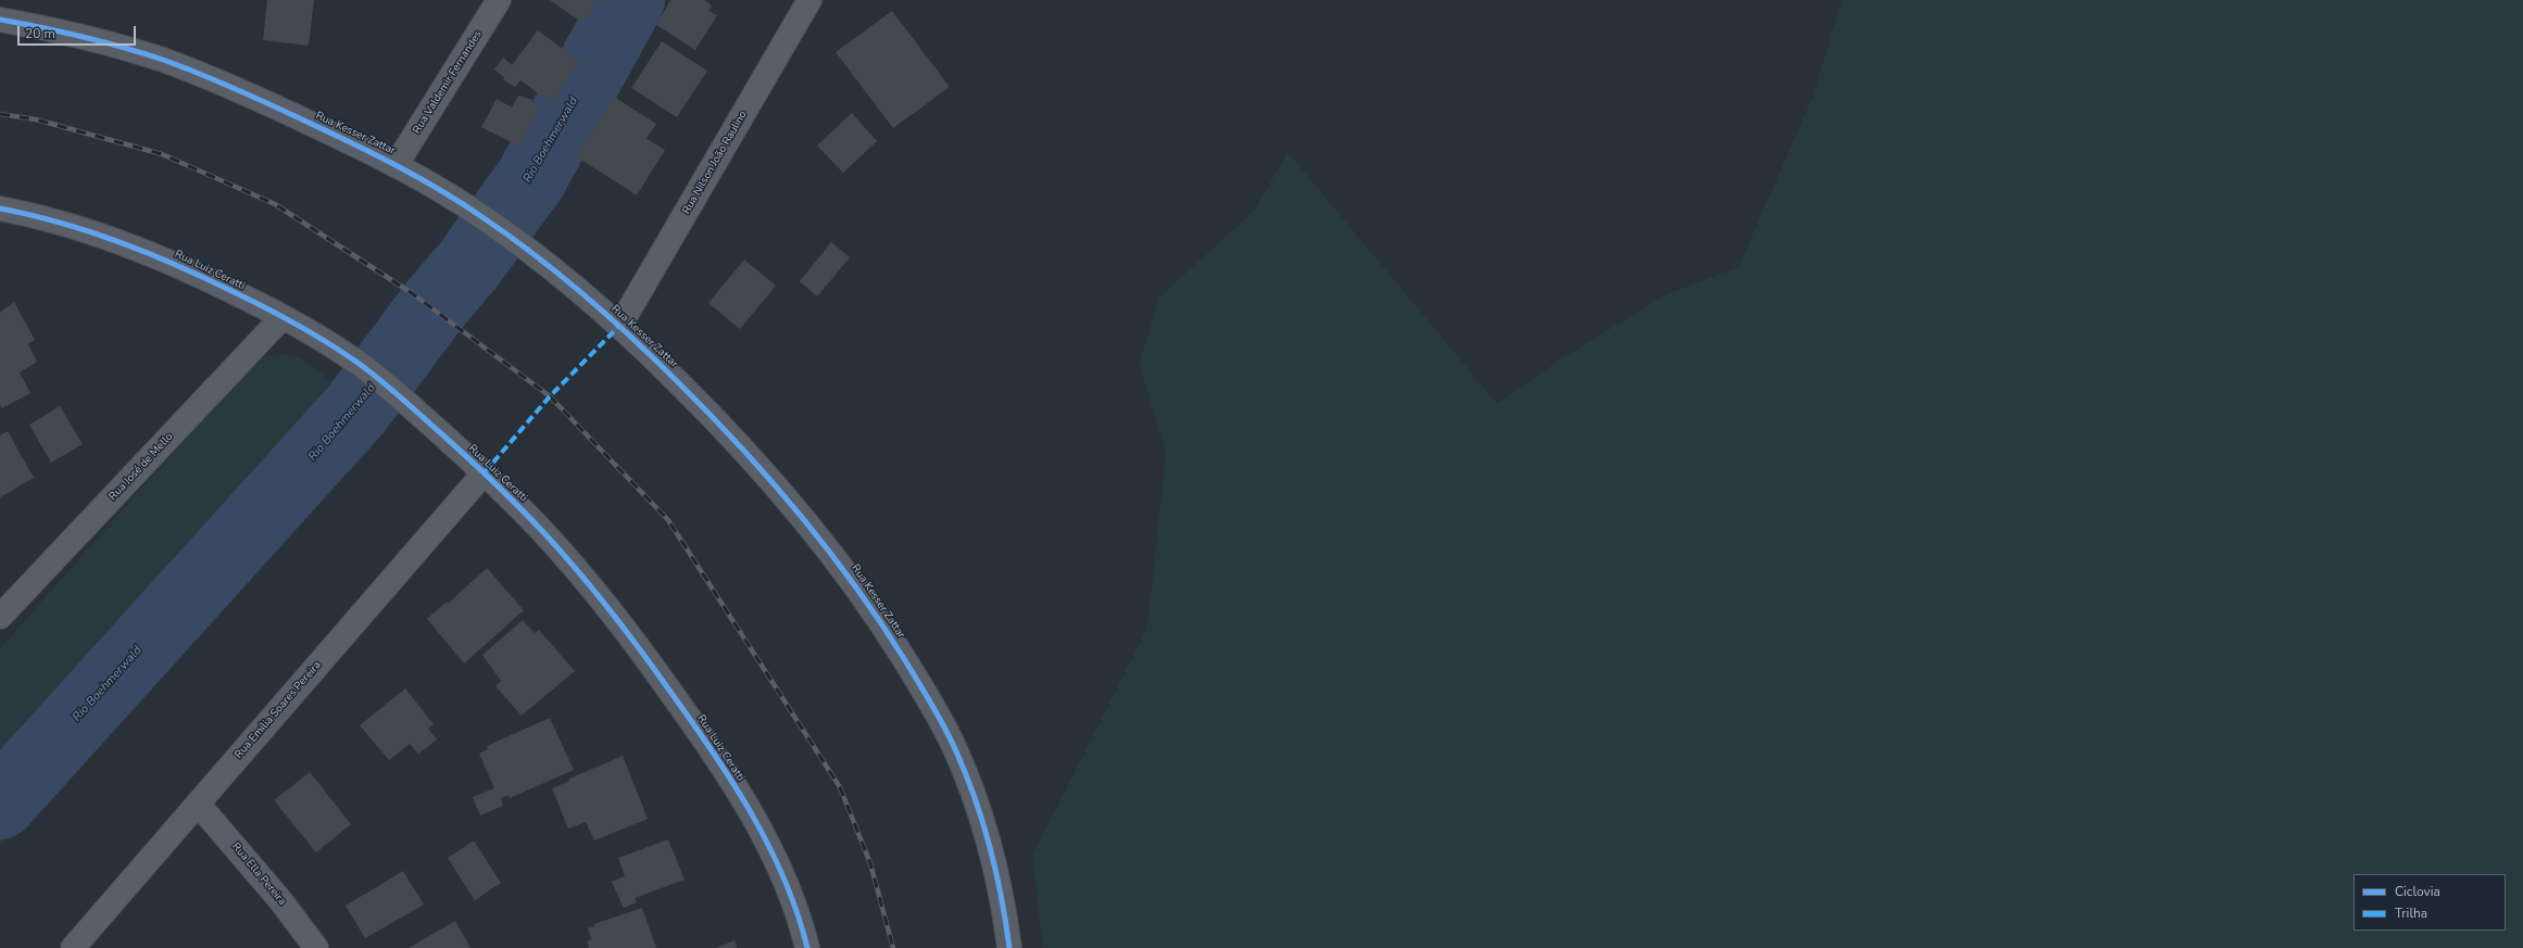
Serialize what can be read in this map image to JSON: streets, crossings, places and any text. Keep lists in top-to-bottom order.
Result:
{
  "streets": {
    "street": [
      "Rua Valdemir Fernandes",
      "Rua Kesser Zattar",
      "Rua Nilson João Raulino",
      "Rua Luiz Ceratti",
      "Rua José de Mello",
      "Rua Emília Soares Pereira",
      "Rua Ella Pereira"
    ]
  },
  "crossings": [
    ["Rua Valdemir Fernandes", "Rua Kesser Zattar"],
    ["Rua Kesser Zattar", "Rua Nilson João Raulino"],
    ["Rua Luiz Ceratti", "Rua José de Mello"],
    ["Rua Luiz Ceratti", "Rua Emília Soares Pereira"],
    ["Rua Emília Soares Pereira", "Rua Ella Pereira"]
  ],
  "water": ["Rio Boehmerwald"],
  "legend": ["Ciclovia", "Trilha"],
  "scale_bar": "20 m"
}
